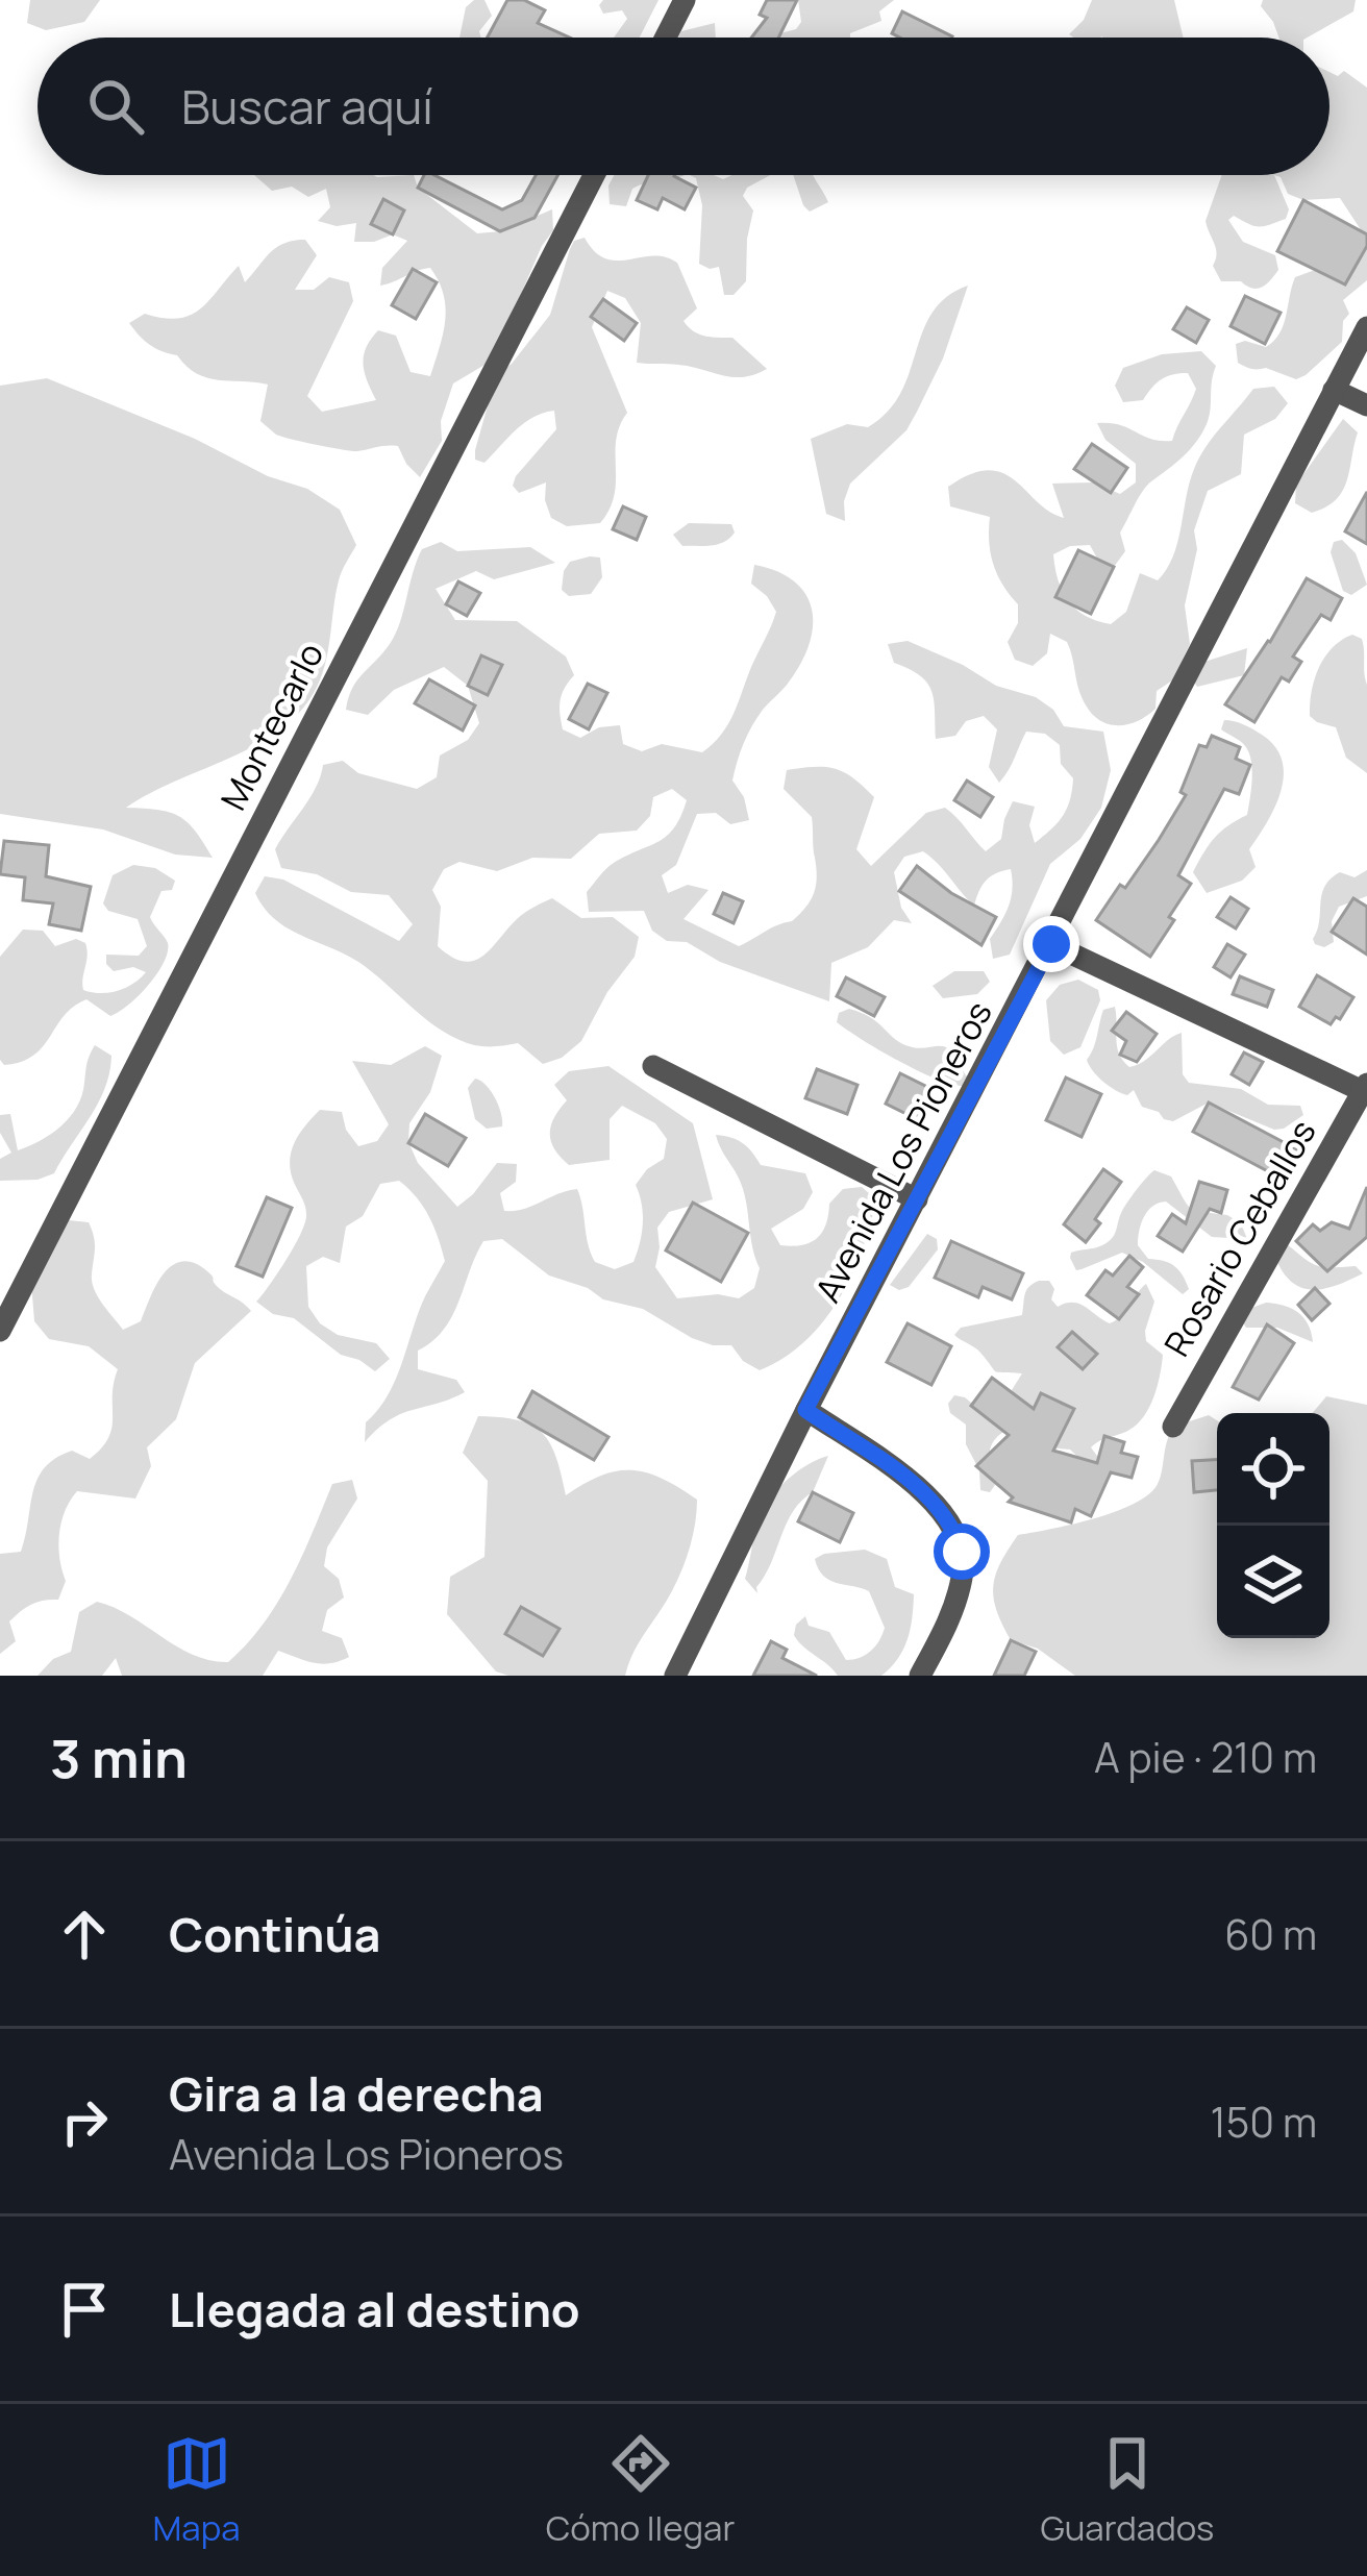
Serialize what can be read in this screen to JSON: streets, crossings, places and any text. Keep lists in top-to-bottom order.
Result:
{
  "streets": {
    "street": ["Montecarlo", "Avenida Los Pioneros", "Rosario Ceballos"]
  },
  "page": {
    "search": "Buscar aquí",
    "heading": ["3 min", "A pie · 210 m"],
    "list": [
      ["Continúa", "60 m"],
      ["Gira a la derecha", "Avenida Los Pioneros", "150 m"],
      "Llegada al destino"
    ],
    "nav": ["Mapa", "Cómo llegar", "Guardados"]
  }
}
